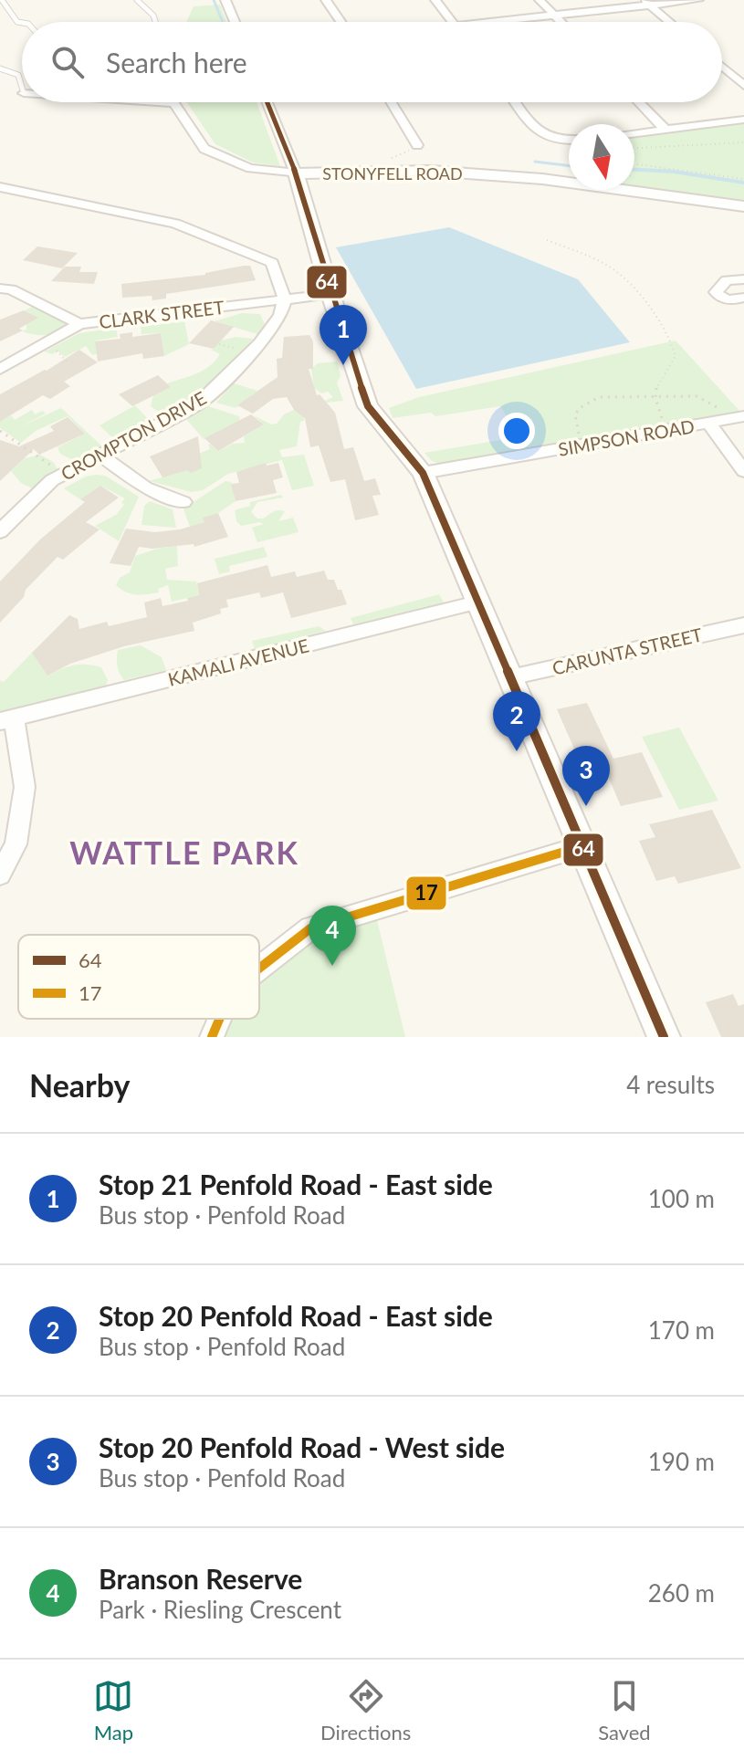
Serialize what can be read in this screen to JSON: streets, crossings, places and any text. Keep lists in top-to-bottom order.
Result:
{
  "streets": {
    "street": [
      "STONYFELL ROAD",
      "CLARK STREET",
      "CROMPTON DRIVE",
      "SIMPSON ROAD",
      "CARUNTA STREET",
      "KAMALI AVENUE"
    ]
  },
  "crossings": [
    ["CLARK STREET", "CROMPTON DRIVE"]
  ],
  "districts": ["WATTLE PARK"],
  "lines": ["transit line 64", "transit line 17"],
  "legend": ["64", "17"],
  "north": "bottom",
  "page": {
    "search": "Search here",
    "pins": [
      "1",
      "2",
      "3",
      "4"
    ],
    "heading": ["Nearby", "4 results"],
    "list": [
      {
        "mark": "1",
        "name": "Stop 21 Penfold Road - East side",
        "note": "Bus stop · Penfold Road",
        "value": "100 m"
      },
      {
        "mark": "2",
        "name": "Stop 20 Penfold Road - East side",
        "note": "Bus stop · Penfold Road",
        "value": "170 m"
      },
      {
        "mark": "3",
        "name": "Stop 20 Penfold Road - West side",
        "note": "Bus stop · Penfold Road",
        "value": "190 m"
      },
      {
        "mark": "4",
        "name": "Branson Reserve",
        "note": "Park · Riesling Crescent",
        "value": "260 m"
      }
    ],
    "nav": ["Map", "Directions", "Saved"]
  }
}
